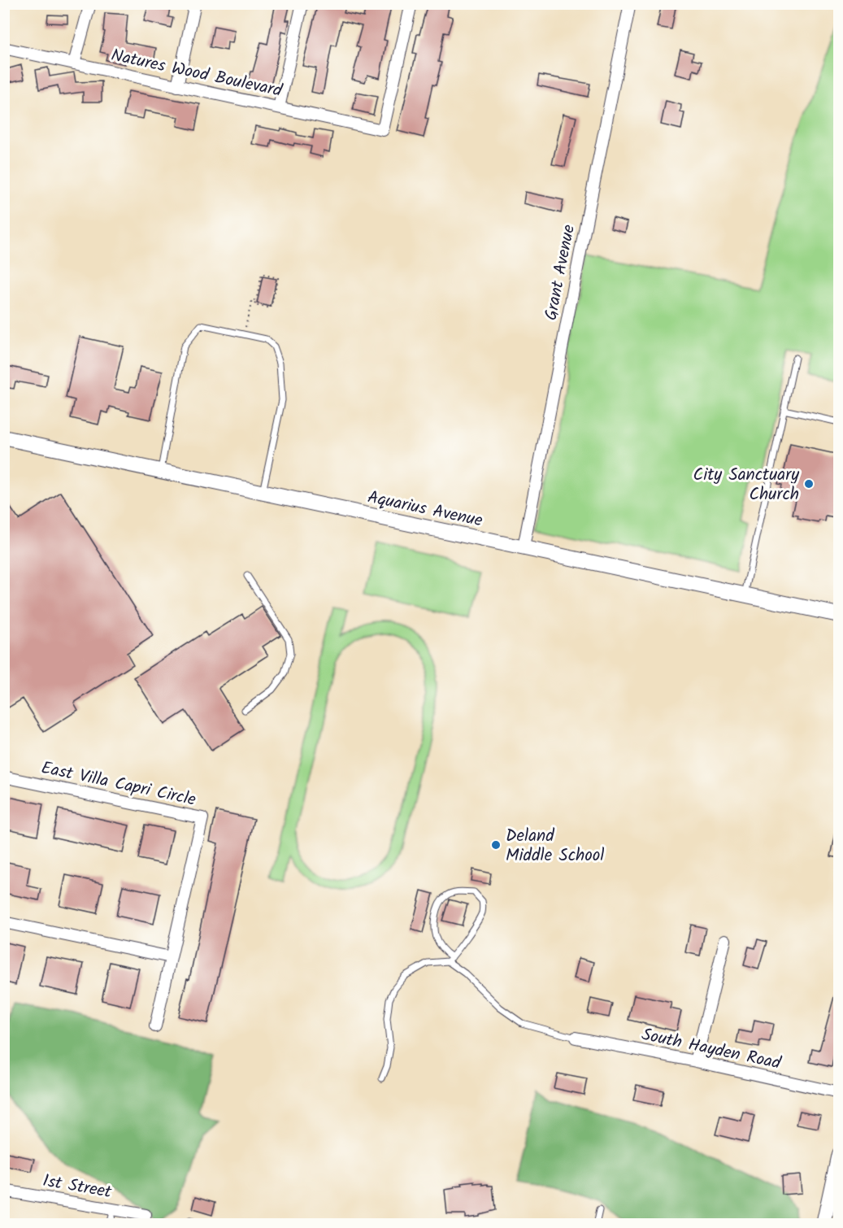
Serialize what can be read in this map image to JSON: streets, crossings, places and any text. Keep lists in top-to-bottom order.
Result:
{
  "streets": {
    "street": [
      "Natures Wood Boulevard",
      "Grant Avenue",
      "Aquarius Avenue",
      "East Villa Capri Circle",
      "South Hayden Road",
      "1st Street"
    ]
  },
  "crossings": [
    ["Grant Avenue", "Aquarius Avenue"]
  ],
  "places": ["City Sanctuary Church", "Deland Middle School"]
}
